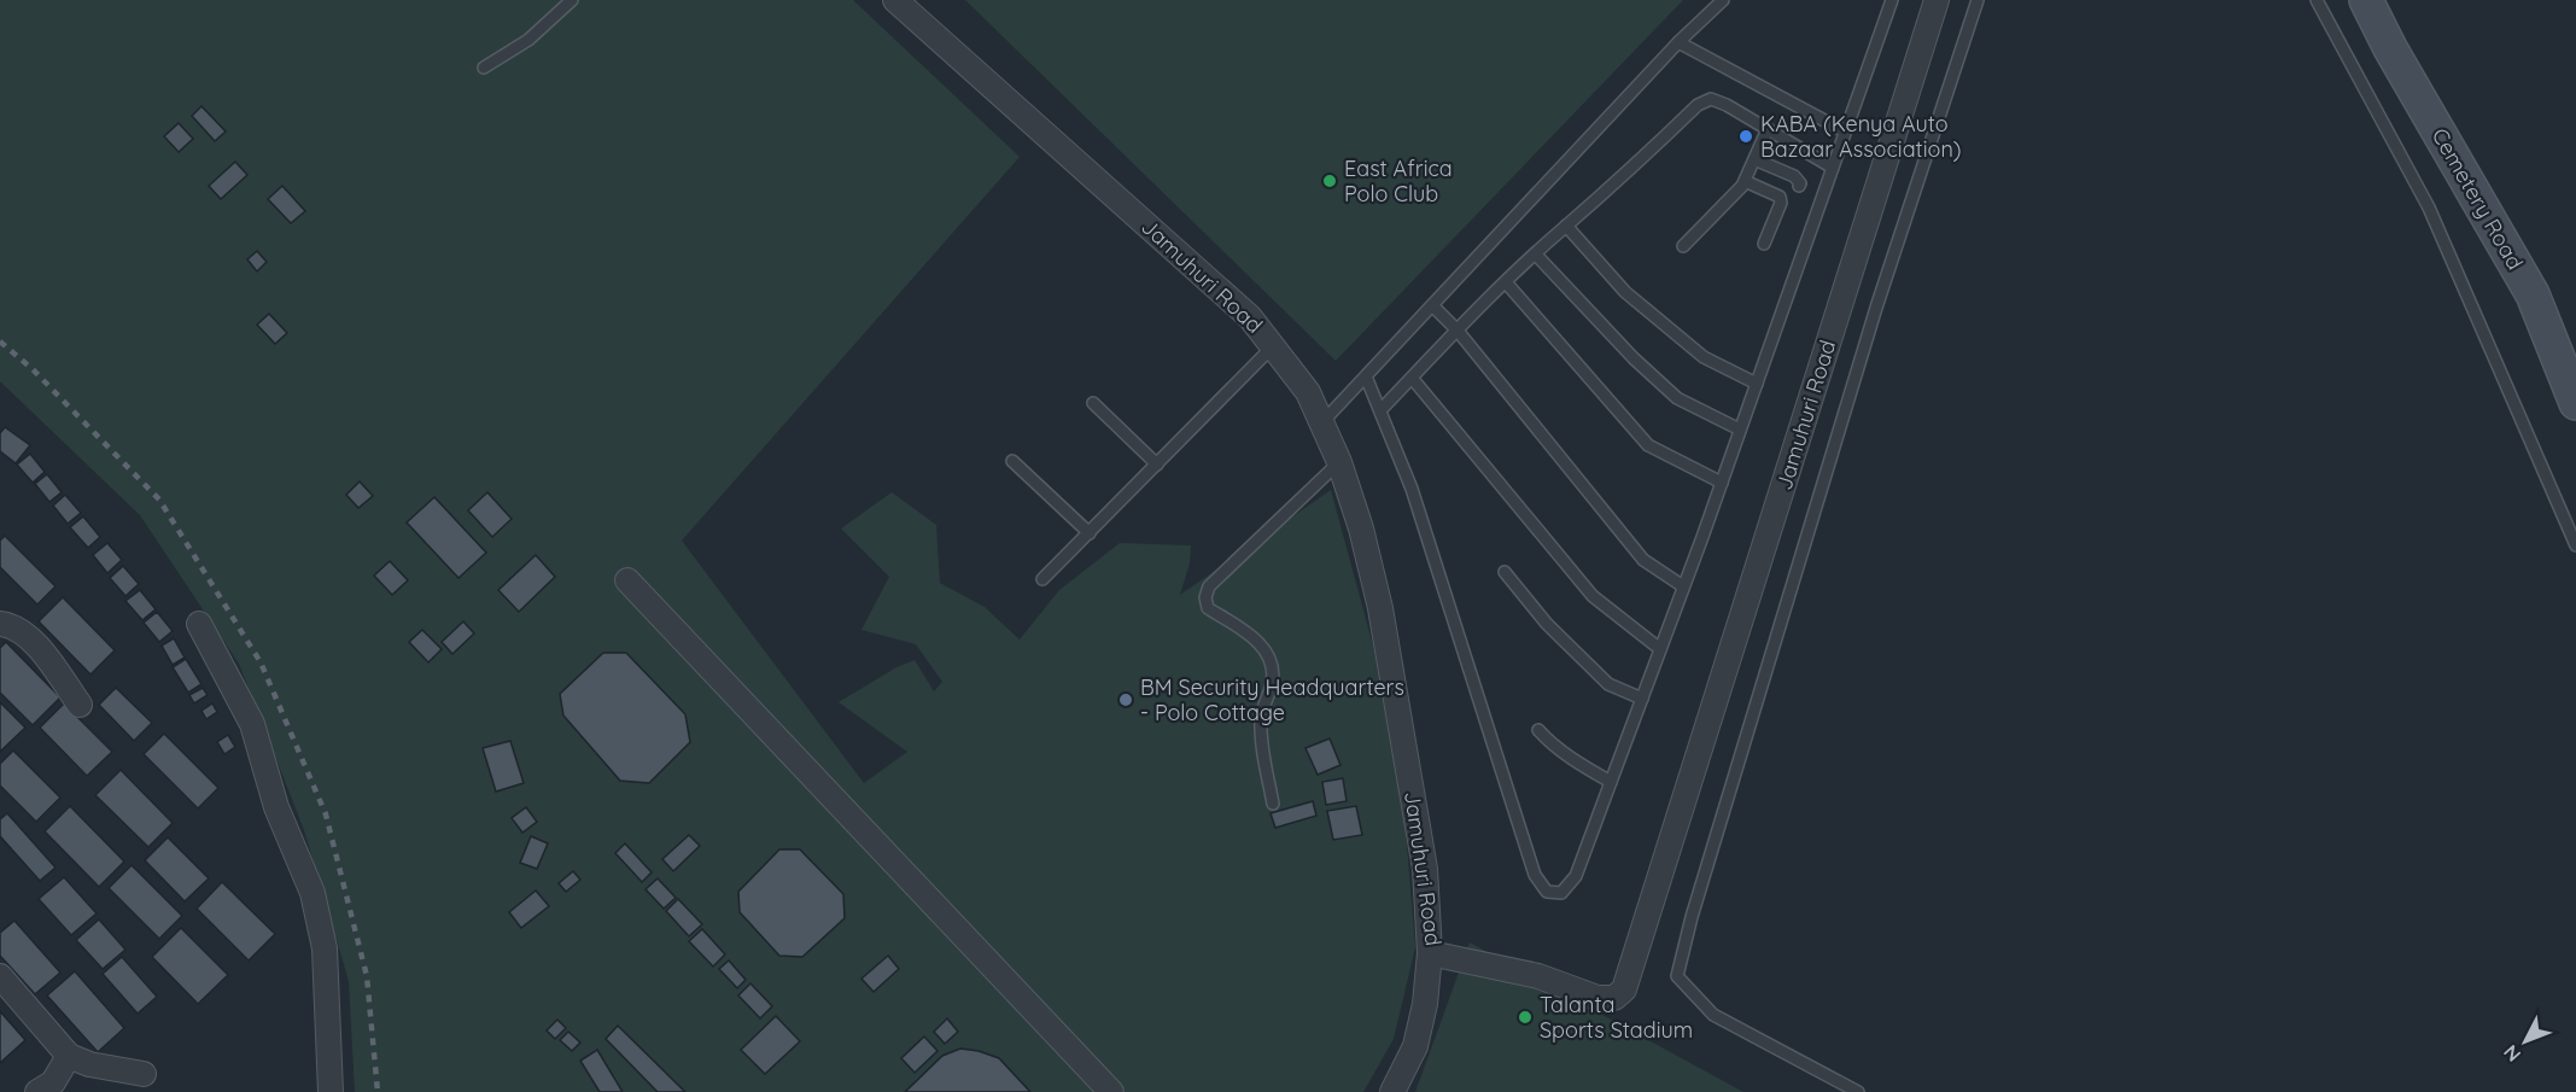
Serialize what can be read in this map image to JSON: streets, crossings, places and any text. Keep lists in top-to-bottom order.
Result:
{
  "streets": {
    "street": ["Cemetery Road", "Jamuhuri Road"]
  },
  "places": [
    "KABA (Kenya Auto Bazaar Association)",
    "East Africa Polo Club",
    "BM Security Headquarters - Polo Cottage",
    "Talanta Sports Stadium"
  ],
  "north": "bottom left"
}
